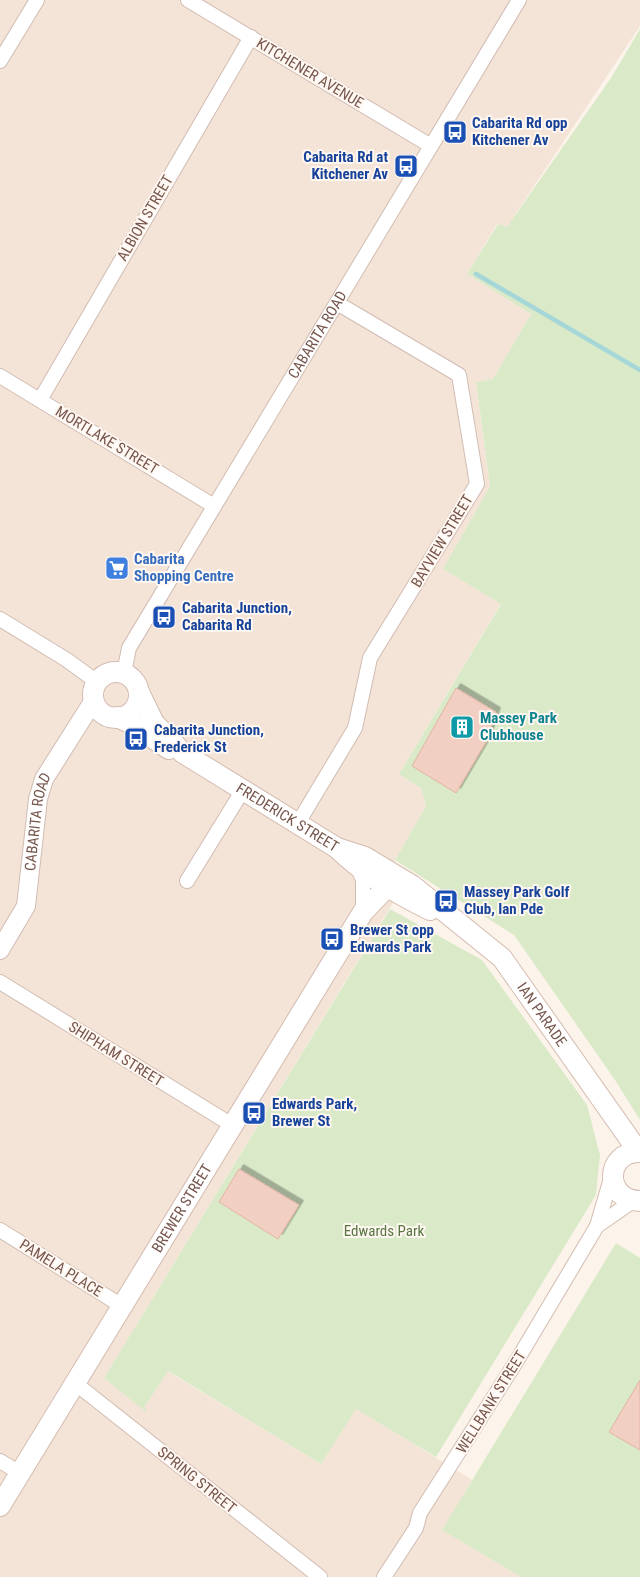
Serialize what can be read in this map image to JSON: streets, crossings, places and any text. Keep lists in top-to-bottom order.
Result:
{
  "streets": {
    "main road": ["FREDERICK STREET", "IAN PARADE", "BREWER STREET"],
    "street": [
      "KITCHENER AVENUE",
      "ALBION STREET",
      "CABARITA ROAD",
      "MORTLAKE STREET",
      "BAYVIEW STREET",
      "SHIPHAM STREET",
      "PAMELA PLACE",
      "WELLBANK STREET",
      "SPRING STREET"
    ]
  },
  "crossings": [
    ["KITCHENER AVENUE", "ALBION STREET"],
    ["KITCHENER AVENUE", "CABARITA ROAD"],
    ["ALBION STREET", "MORTLAKE STREET"],
    ["CABARITA ROAD", "MORTLAKE STREET"],
    ["CABARITA ROAD", "BAYVIEW STREET"],
    ["CABARITA ROAD", "FREDERICK STREET"],
    ["BAYVIEW STREET", "FREDERICK STREET"],
    ["FREDERICK STREET", "IAN PARADE"],
    ["IAN PARADE", "BREWER STREET"],
    ["IAN PARADE", "WELLBANK STREET"],
    ["SHIPHAM STREET", "BREWER STREET"],
    ["BREWER STREET", "PAMELA PLACE"],
    ["BREWER STREET", "SPRING STREET"]
  ],
  "parks": ["Edwards Park"],
  "places": {
    "bus stop": [
      "Cabarita Rd opp Kitchener Av",
      "Cabarita Rd at Kitchener Av",
      "Cabarita Junction, Cabarita Rd",
      "Cabarita Junction, Frederick St",
      "Massey Park Golf Club, Ian Pde",
      "Brewer St opp Edwards Park",
      "Edwards Park, Brewer St"
    ],
    "supermarket": ["Cabarita Shopping Centre"],
    "building": ["Massey Park Clubhouse"]
  }
}
